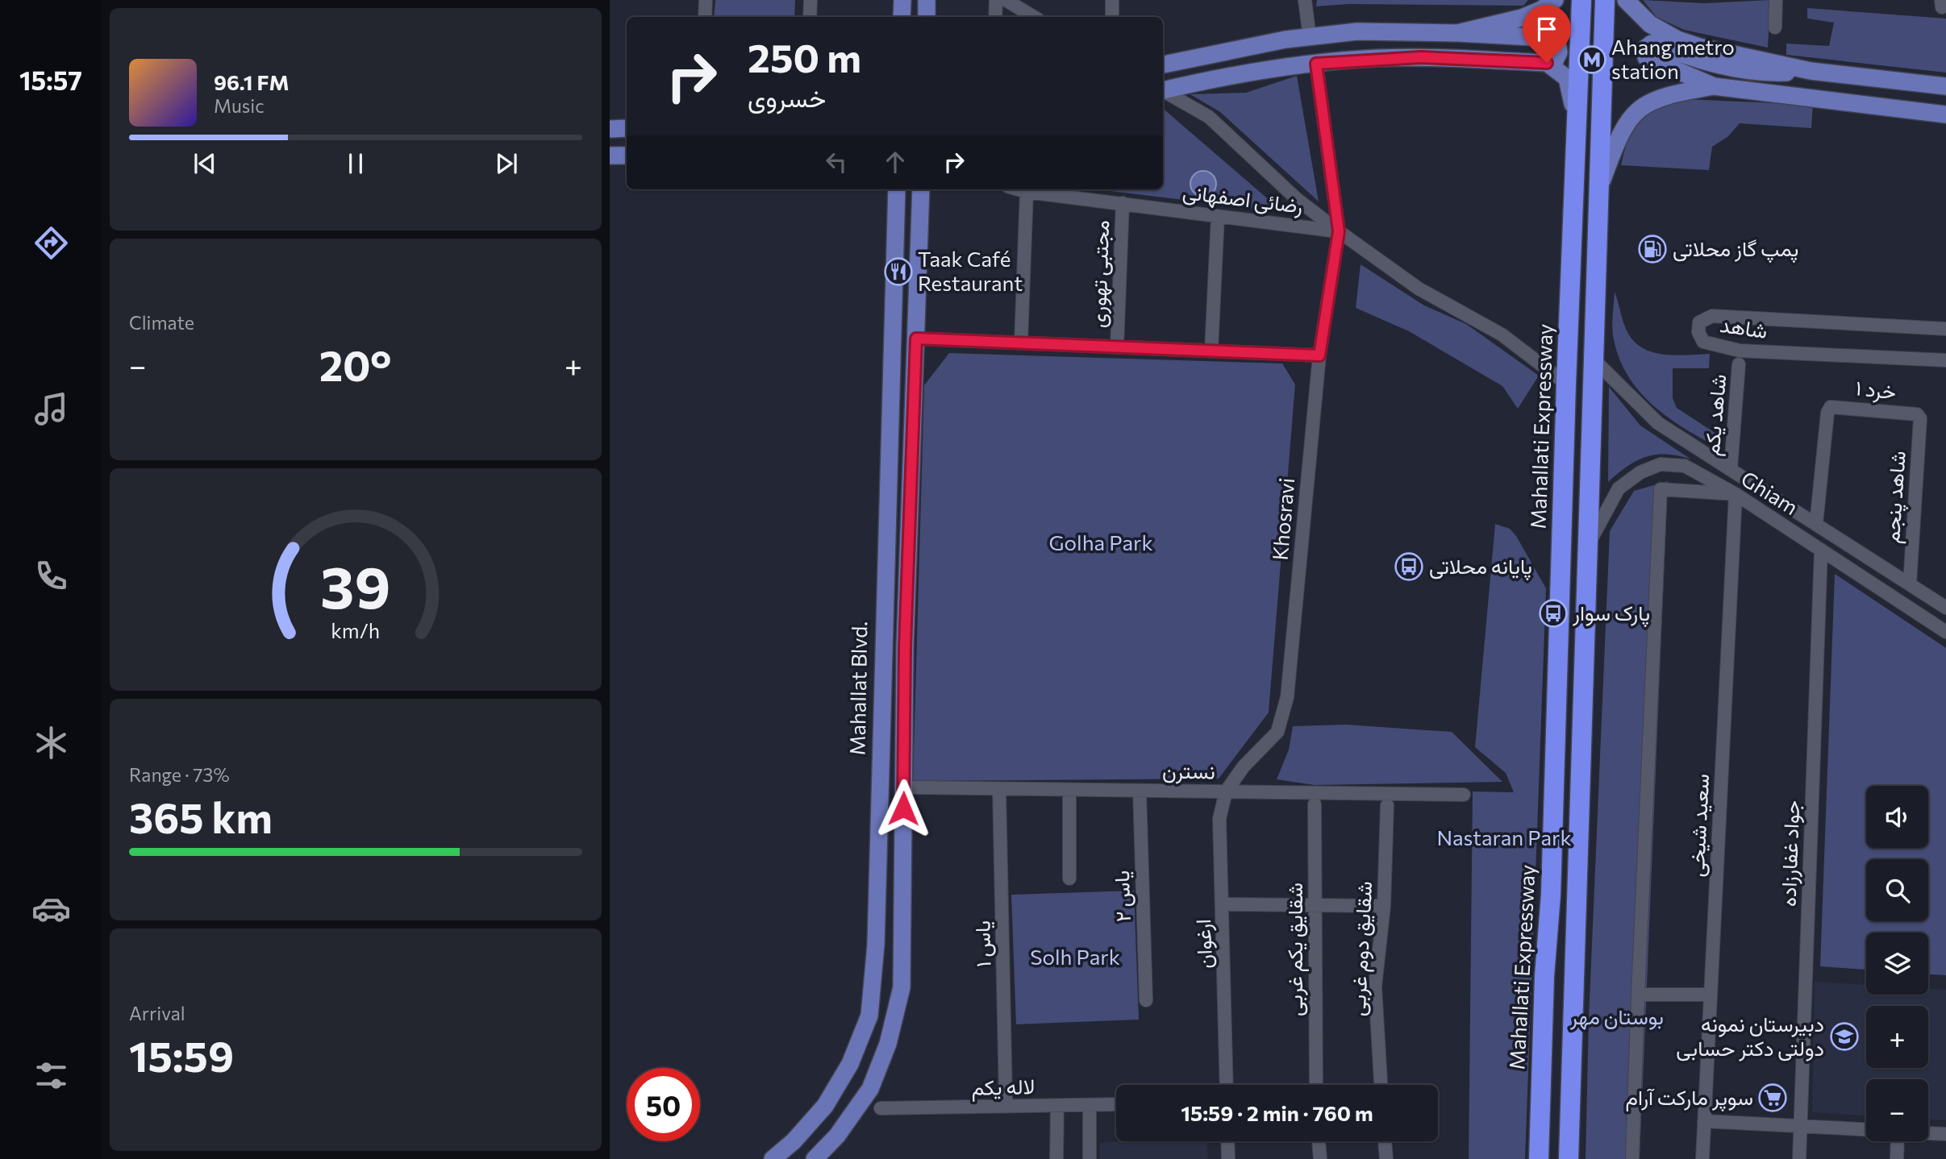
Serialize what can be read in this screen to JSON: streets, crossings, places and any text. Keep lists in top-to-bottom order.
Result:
{
  "streets": {
    "highway": ["Mahallati Expressway"],
    "main road": ["Mahallat Blvd."],
    "street": [
      "رضائی اصفهانی",
      "مجتبی تهوری",
      "شاهد",
      "خرد ۱",
      "شاهد یکم",
      "Ghiam",
      "شاهد پنجم",
      "Khosravi",
      "نسترن",
      "سعید شیخی",
      "جواد غفارزاده",
      "یاس ۲",
      "یاس ۱",
      "ارغوان",
      "شقایق دوم غربی",
      "شقایق یکم غربی",
      "لاله یکم"
    ]
  },
  "crossings": [
    ["رضائی اصفهانی", "مجتبی تهوری"],
    ["رضائی اصفهانی", "Khosravi"],
    ["خرد ۱", "Ghiam"],
    ["خرد ۱", "شاهد پنجم"],
    ["شاهد یکم", "Ghiam"],
    ["Ghiam", "شاهد پنجم"],
    ["Ghiam", "سعید شیخی"],
    ["Ghiam", "جواد غفارزاده"],
    ["Khosravi", "نسترن"],
    ["Khosravi", "ارغوان"],
    ["نسترن", "یاس ۲"],
    ["نسترن", "یاس ۱"],
    ["نسترن", "ارغوان"]
  ],
  "parks": [
    "Golha Park",
    "Nastaran Park",
    "Solh Park",
    "بوستان مهر"
  ],
  "places": {
    "metro station": ["Ahang metro station"],
    "fuel station": ["پمپ گاز محلاتی"],
    "restaurant": ["Taak Café Restaurant"],
    "bus stop": ["پایانه محلاتی", "پارک سوار"],
    "school or university": ["دبیرستان نمونه دولتی دکتر حسابی"],
    "supermarket": ["سوپر مارکت آرام"]
  },
  "page": {
    "tabs": "15:57",
    "turn": ["250 m", "خسروی"],
    "song": ["96.1 FM", "Music"],
    "tile": [
      "Climate",
      ["Range · 73%", "365 km"],
      ["Arrival", "15:59"]
    ],
    "heat": ["−", "20°", "+"],
    "map_buttons": ["+", "−"],
    "limit": "50",
    "trip": "15:59 · 2 min · 760 m",
    "gauge": ["39", "km/h"]
  }
}
